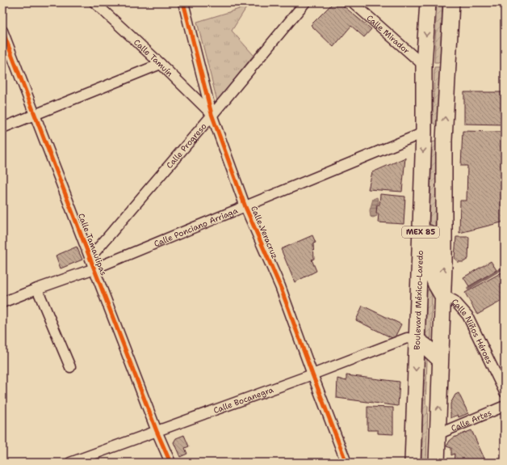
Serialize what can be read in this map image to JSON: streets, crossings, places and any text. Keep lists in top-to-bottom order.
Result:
{
  "streets": {
    "main road": ["MEX 85", "Boulevard México-Laredo"],
    "street": [
      "Calle Mirador",
      "Calle Tamuín",
      "Calle Progreso",
      "Calle Ponciano Arriaga",
      "Calle Veracruz",
      "Calle Tamaulipas",
      "Calle Niños Héroes",
      "Calle Bocanegra",
      "Calle Artes"
    ]
  },
  "crossings": [
    ["Calle Mirador", "Boulevard México-Laredo"],
    ["Calle Tamuín", "Calle Progreso"],
    ["Calle Tamuín", "Calle Veracruz"],
    ["Calle Progreso", "Calle Veracruz"],
    ["Calle Progreso", "Calle Tamaulipas"],
    ["Calle Ponciano Arriaga", "Calle Veracruz"],
    ["Calle Ponciano Arriaga", "Calle Tamaulipas"],
    ["Calle Ponciano Arriaga", "Boulevard México-Laredo"],
    ["Calle Veracruz", "Calle Bocanegra"],
    ["MEX 85", "Calle Niños Héroes"],
    ["MEX 85", "Calle Artes"],
    ["Calle Tamaulipas", "Calle Bocanegra"],
    ["Boulevard México-Laredo", "Calle Bocanegra"]
  ]
}
